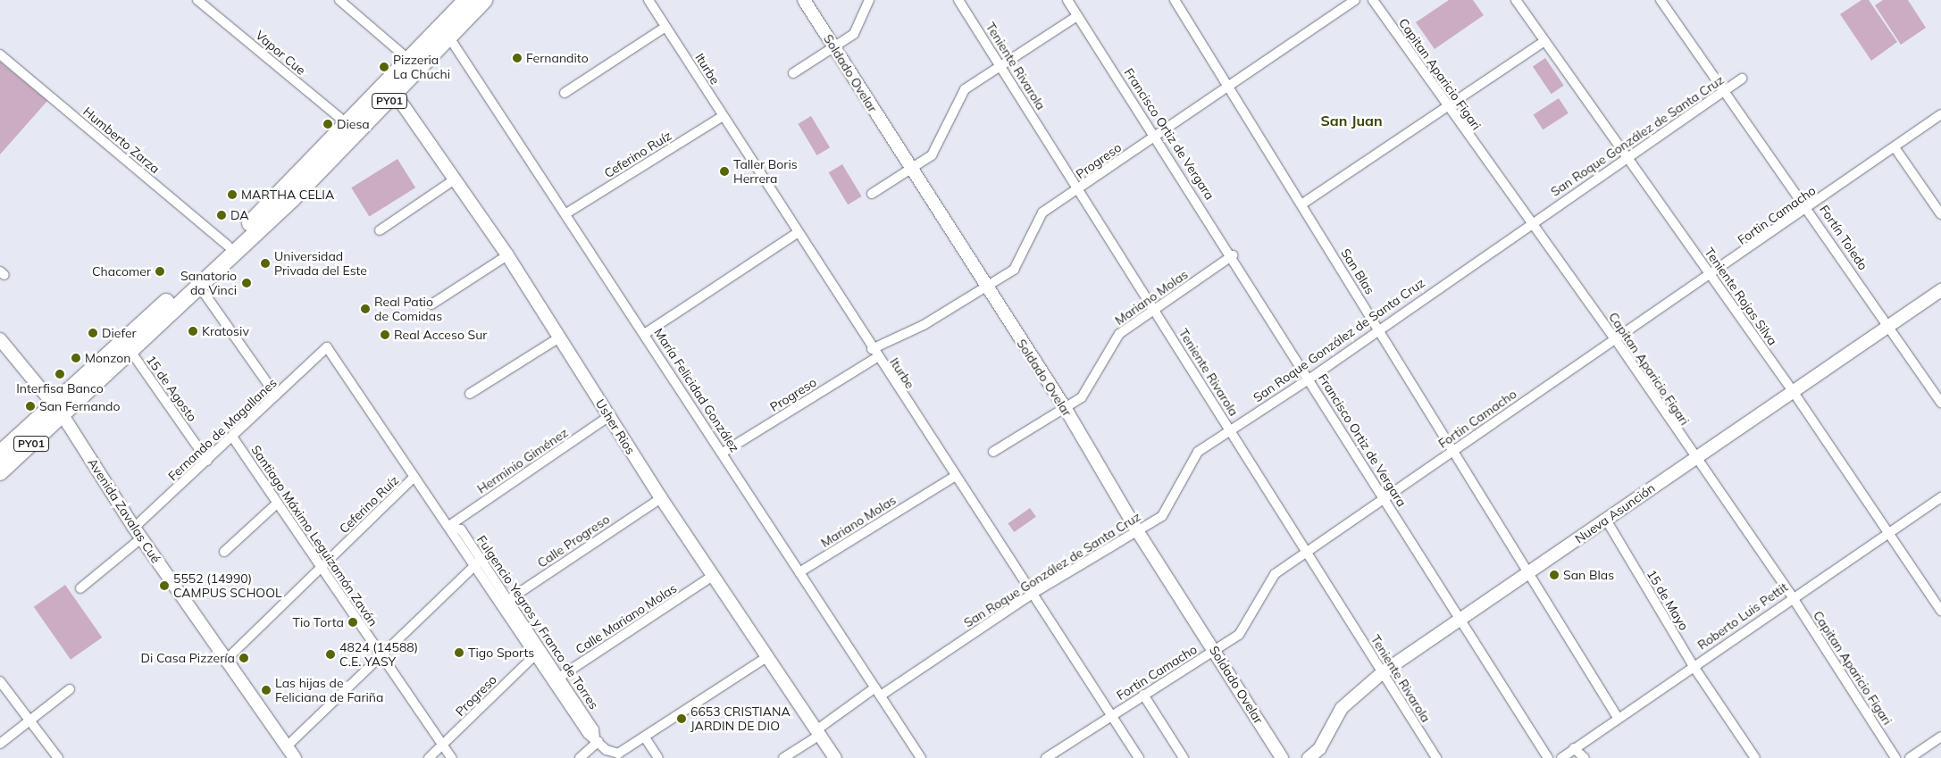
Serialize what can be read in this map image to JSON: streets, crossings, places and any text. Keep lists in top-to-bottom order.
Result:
{
  "streets": {
    "highway": ["PY01"],
    "street": [
      "Vapor Cue",
      "Teniente Rivarola",
      "Iturbe",
      "Soldado Ovelar",
      "Capitan Aparicio Figari",
      "Francisco Ortiz de Vergara",
      "San Roque González de Santa Cruz",
      "Humberto Zarza",
      "Ceferino Ruíz",
      "Progreso",
      "Fortin Camacho",
      "Fortín Toledo",
      "San Blas",
      "Teniente Rojas Silva",
      "Mariano Molas",
      "15 de Agosto",
      "María Felicidad González",
      "Usher Rios",
      "Fernando de Magallanes",
      "Herminio Giménez",
      "Avenida Zavalas Cué",
      "Nueva Asunción",
      "Santiago Máximo Leguizamón Zaván",
      "Calle Progreso",
      "15 de Mayo",
      "Roberto Luis Pettit",
      "Calle Mariano Molas",
      "Fulgencio Yegros y Franco de Torres"
    ]
  },
  "crossings": [
    ["Vapor Cue", "PY01"],
    ["Teniente Rivarola", "San Roque González de Santa Cruz"],
    ["Teniente Rivarola", "Progreso"],
    ["Teniente Rivarola", "Fortin Camacho"],
    ["Teniente Rivarola", "Mariano Molas"],
    ["Teniente Rivarola", "Nueva Asunción"],
    ["Iturbe", "San Roque González de Santa Cruz"],
    ["Iturbe", "Ceferino Ruíz"],
    ["Iturbe", "Progreso"],
    ["Iturbe", "Fortin Camacho"],
    ["Iturbe", "Mariano Molas"],
    ["Soldado Ovelar", "San Roque González de Santa Cruz"],
    ["Soldado Ovelar", "Progreso"],
    ["Soldado Ovelar", "Fortin Camacho"],
    ["Soldado Ovelar", "Mariano Molas"],
    ["Capitan Aparicio Figari", "San Roque González de Santa Cruz"],
    ["Capitan Aparicio Figari", "Fortin Camacho"],
    ["Capitan Aparicio Figari", "Nueva Asunción"],
    ["Capitan Aparicio Figari", "Roberto Luis Pettit"],
    ["PY01", "Humberto Zarza"],
    ["PY01", "15 de Agosto"],
    ["PY01", "María Felicidad González"],
    ["PY01", "Usher Rios"],
    ["PY01", "Avenida Zavalas Cué"],
    ["Francisco Ortiz de Vergara", "San Roque González de Santa Cruz"],
    ["Francisco Ortiz de Vergara", "Progreso"],
    ["Francisco Ortiz de Vergara", "Fortin Camacho"],
    ["Francisco Ortiz de Vergara", "Mariano Molas"],
    ["Francisco Ortiz de Vergara", "Nueva Asunción"],
    ["San Roque González de Santa Cruz", "Fortín Toledo"],
    ["San Roque González de Santa Cruz", "San Blas"],
    ["San Roque González de Santa Cruz", "Teniente Rojas Silva"],
    ["San Roque González de Santa Cruz", "María Felicidad González"],
    ["San Roque González de Santa Cruz", "Usher Rios"],
    ["Ceferino Ruíz", "María Felicidad González"],
    ["Ceferino Ruíz", "Avenida Zavalas Cué"],
    ["Ceferino Ruíz", "Santiago Máximo Leguizamón Zaván"],
    ["Ceferino Ruíz", "Fulgencio Yegros y Franco de Torres"],
    ["Progreso", "San Blas"],
    ["Progreso", "María Felicidad González"],
    ["Progreso", "Santiago Máximo Leguizamón Zaván"],
    ["Progreso", "Fulgencio Yegros y Franco de Torres"],
    ["Fortin Camacho", "Fortín Toledo"],
    ["Fortin Camacho", "San Blas"],
    ["Fortin Camacho", "Teniente Rojas Silva"],
    ["Fortín Toledo", "Nueva Asunción"],
    ["San Blas", "Nueva Asunción"],
    ["San Blas", "Roberto Luis Pettit"],
    ["Teniente Rojas Silva", "Nueva Asunción"],
    ["Teniente Rojas Silva", "Roberto Luis Pettit"],
    ["Mariano Molas", "María Felicidad González"],
    ["15 de Agosto", "Fernando de Magallanes"],
    ["Usher Rios", "Herminio Giménez"],
    ["Usher Rios", "Calle Progreso"],
    ["Usher Rios", "Calle Mariano Molas"],
    ["Fernando de Magallanes", "Avenida Zavalas Cué"],
    ["Fernando de Magallanes", "Santiago Máximo Leguizamón Zaván"],
    ["Fernando de Magallanes", "Fulgencio Yegros y Franco de Torres"],
    ["Herminio Giménez", "Fulgencio Yegros y Franco de Torres"],
    ["Nueva Asunción", "15 de Mayo"],
    ["Calle Progreso", "Fulgencio Yegros y Franco de Torres"],
    ["15 de Mayo", "Roberto Luis Pettit"],
    ["Calle Mariano Molas", "Fulgencio Yegros y Franco de Torres"]
  ],
  "districts": ["San Juan"],
  "places": [
    "Fernandito",
    "Pizzeria La Chuchi",
    "Diesa",
    "Taller Boris Herrera",
    "MARTHA CELIA",
    "DA",
    "Universidad Privada del Este",
    "Chacomer",
    "Sanatorio da Vinci",
    "Real Patio de Comidas",
    "Kratosiv",
    "Diefer",
    "Real Acceso Sur",
    "Monzon",
    "Interfisa Banco",
    "San Fernando",
    "San Blas",
    "5552 (14990) CAMPUS SCHOOL",
    "Tio Torta",
    "Tigo Sports",
    "4824 (14588) C.E. YASY",
    "Di Casa Pizzería",
    "Las hijas de Feliciana de Fariña",
    "6653 CRISTIANA JARDIN DE DIO"
  ]
}
